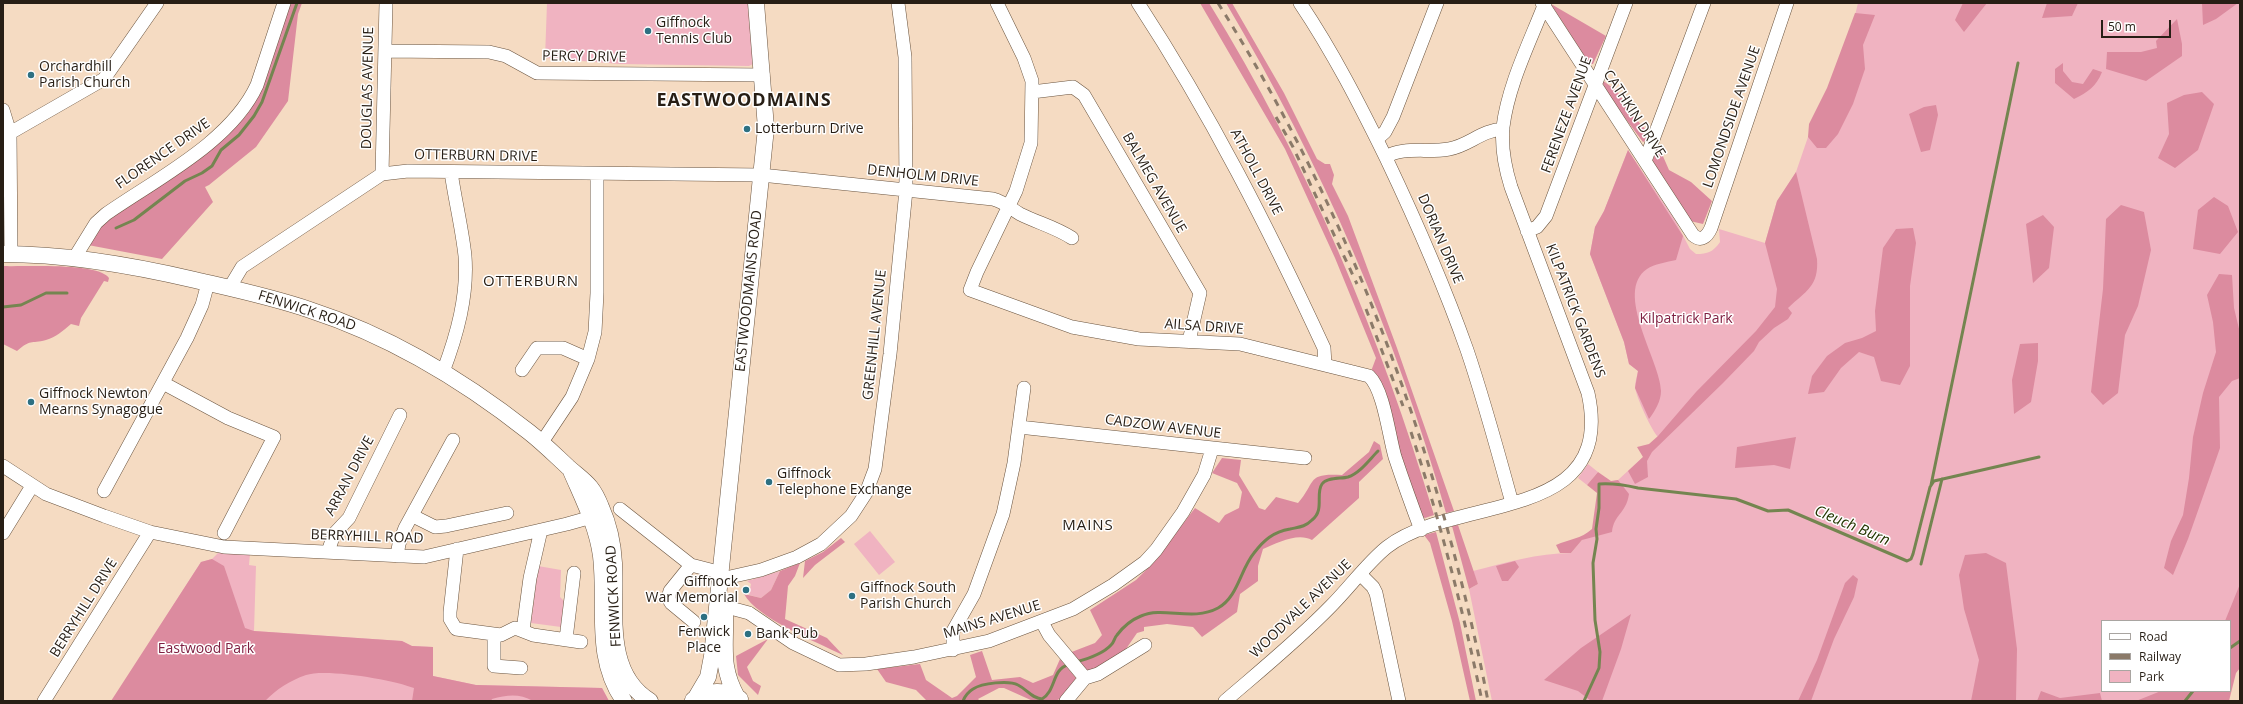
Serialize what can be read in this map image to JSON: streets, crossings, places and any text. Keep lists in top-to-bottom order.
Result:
{
  "streets": {
    "main road": ["EASTWOODMAINS ROAD", "FENWICK ROAD"],
    "street": [
      "PERCY DRIVE",
      "DOUGLAS AVENUE",
      "CATHKIN DRIVE",
      "FERENEZE AVENUE",
      "LOMONDSIDE AVENUE",
      "FLORENCE DRIVE",
      "OTTERBURN DRIVE",
      "ATHOLL DRIVE",
      "DENHOLM DRIVE",
      "BALMEG AVENUE",
      "DORIAN DRIVE",
      "KILPATRICK GARDENS",
      "AILSA DRIVE",
      "GREENHILL AVENUE",
      "CADZOW AVENUE",
      "ARRAN DRIVE",
      "BERRYHILL ROAD",
      "BERRYHILL DRIVE",
      "WOODVALE AVENUE",
      "MAINS AVENUE"
    ]
  },
  "crossings": [
    ["PERCY DRIVE", "DOUGLAS AVENUE"],
    ["PERCY DRIVE", "EASTWOODMAINS ROAD"],
    ["DOUGLAS AVENUE", "OTTERBURN DRIVE"],
    ["CATHKIN DRIVE", "FERENEZE AVENUE"],
    ["CATHKIN DRIVE", "LOMONDSIDE AVENUE"],
    ["CATHKIN DRIVE", "KILPATRICK GARDENS"],
    ["FERENEZE AVENUE", "KILPATRICK GARDENS"],
    ["FLORENCE DRIVE", "FENWICK ROAD"],
    ["OTTERBURN DRIVE", "DENHOLM DRIVE"],
    ["OTTERBURN DRIVE", "EASTWOODMAINS ROAD"],
    ["OTTERBURN DRIVE", "FENWICK ROAD"],
    ["ATHOLL DRIVE", "AILSA DRIVE"],
    ["DENHOLM DRIVE", "EASTWOODMAINS ROAD"],
    ["DENHOLM DRIVE", "AILSA DRIVE"],
    ["DENHOLM DRIVE", "GREENHILL AVENUE"],
    ["BALMEG AVENUE", "AILSA DRIVE"],
    ["DORIAN DRIVE", "KILPATRICK GARDENS"],
    ["EASTWOODMAINS ROAD", "GREENHILL AVENUE"],
    ["EASTWOODMAINS ROAD", "MAINS AVENUE"],
    ["FENWICK ROAD", "BERRYHILL ROAD"],
    ["KILPATRICK GARDENS", "AILSA DRIVE"],
    ["KILPATRICK GARDENS", "WOODVALE AVENUE"],
    ["AILSA DRIVE", "WOODVALE AVENUE"],
    ["CADZOW AVENUE", "MAINS AVENUE"],
    ["ARRAN DRIVE", "BERRYHILL ROAD"],
    ["BERRYHILL ROAD", "BERRYHILL DRIVE"]
  ],
  "districts": ["EASTWOODMAINS", "OTTERBURN", "MAINS"],
  "water": ["Cleuch Burn"],
  "parks": ["Kilpatrick Park", "Eastwood Park"],
  "places": [
    "Giffnock Tennis Club",
    "Orchardhill Parish Church",
    "Lotterburn Drive",
    "Giffnock Newton Mearns Synagogue",
    "Giffnock Telephone Exchange",
    "Giffnock War Memorial",
    "Giffnock South Parish Church",
    "Fenwick Place",
    "Bank Pub"
  ],
  "legend": ["Road", "Railway", "Park"],
  "scale_bar": "50 m"
}
